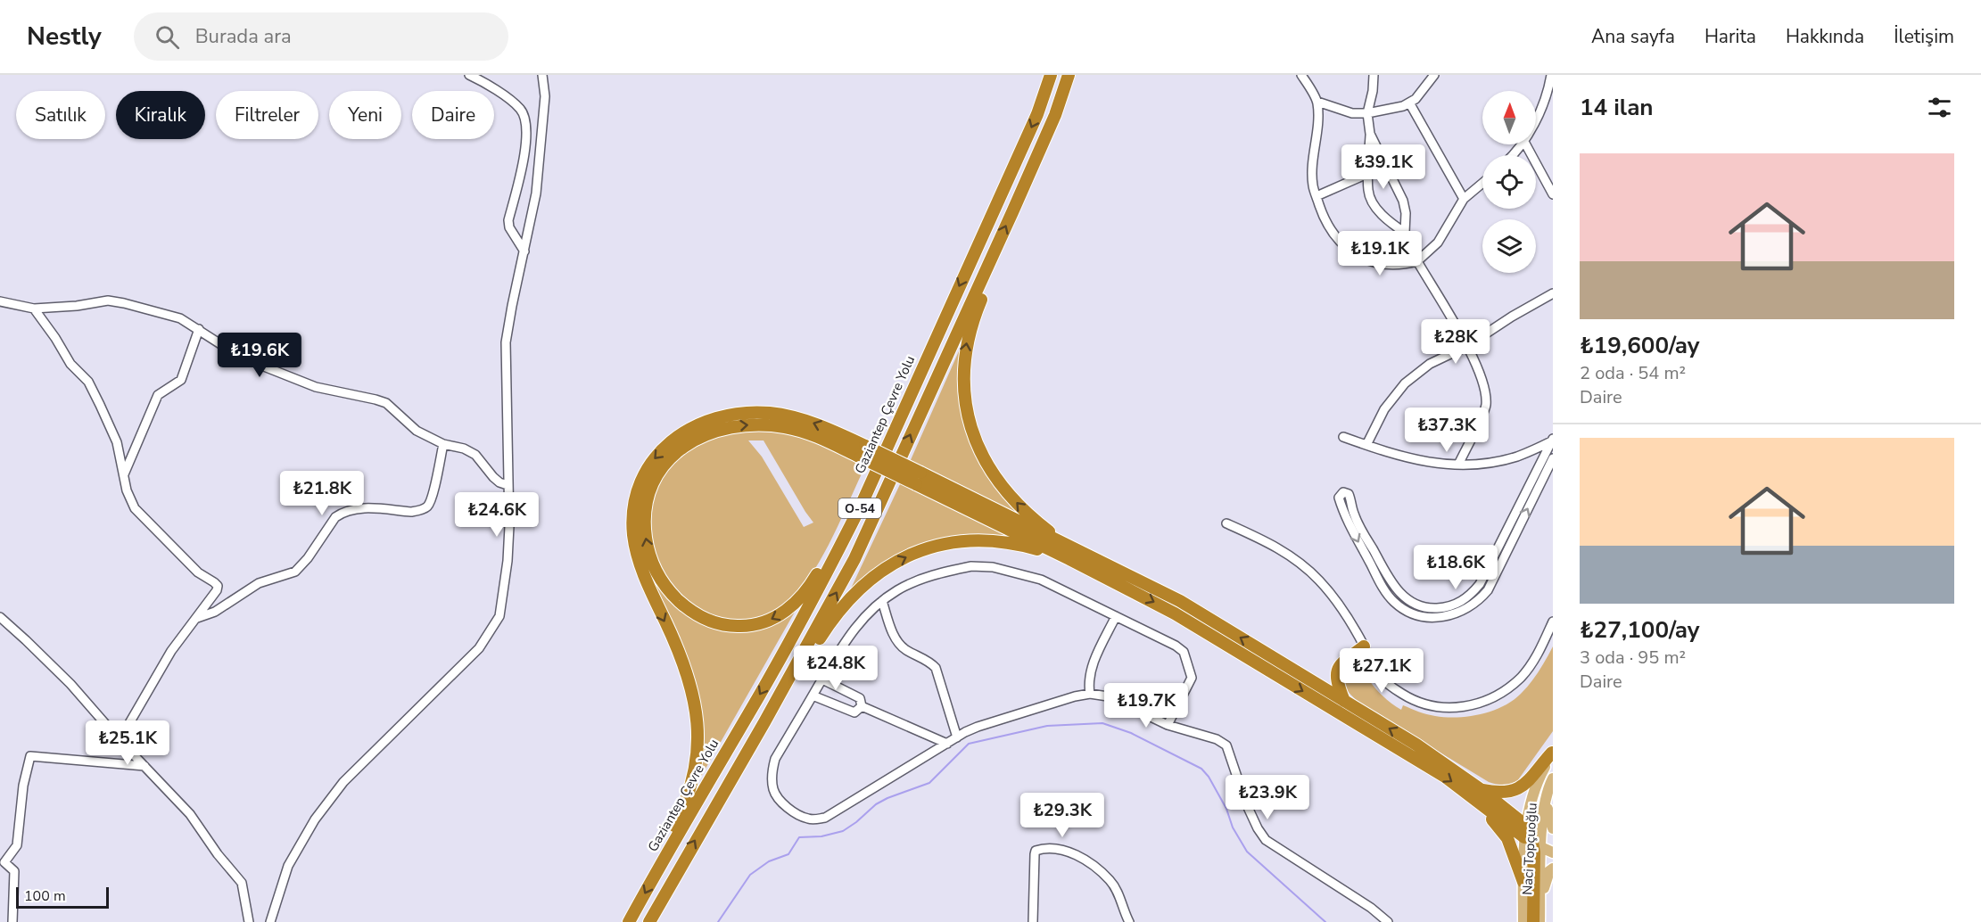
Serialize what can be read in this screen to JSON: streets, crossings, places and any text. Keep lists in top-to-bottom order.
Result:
{
  "streets": {
    "highway": ["Gaziantep Çevre Yolu", "O-54"],
    "main road": ["Naci Topçuoğlu"]
  },
  "scale_bar": "100 m",
  "north": "top",
  "page": {
    "header": "Nestly",
    "search": "Burada ara",
    "nav": [
      "Ana sayfa",
      "Harita",
      "Hakkında",
      "İletişim"
    ],
    "heading": "14 ilan",
    "chip": [
      "Satılık",
      "Kiralık",
      "Filtreler",
      "Yeni",
      "Daire"
    ],
    "list": [
      {
        "name": "₺19,600/ay",
        "note": "2 oda · 54 m² · Daire"
      },
      {
        "name": "₺27,100/ay",
        "note": "3 oda · 95 m² · Daire"
      }
    ],
    "price": [
      "₺39.1K",
      "₺19.1K",
      "₺28K",
      "₺19.6K",
      "₺37.3K",
      "₺21.8K",
      "₺24.6K",
      "₺18.6K",
      "₺24.8K",
      "₺27.1K",
      "₺19.7K",
      "₺25.1K",
      "₺23.9K",
      "₺29.3K"
    ],
    "scale": "100 m"
  }
}
